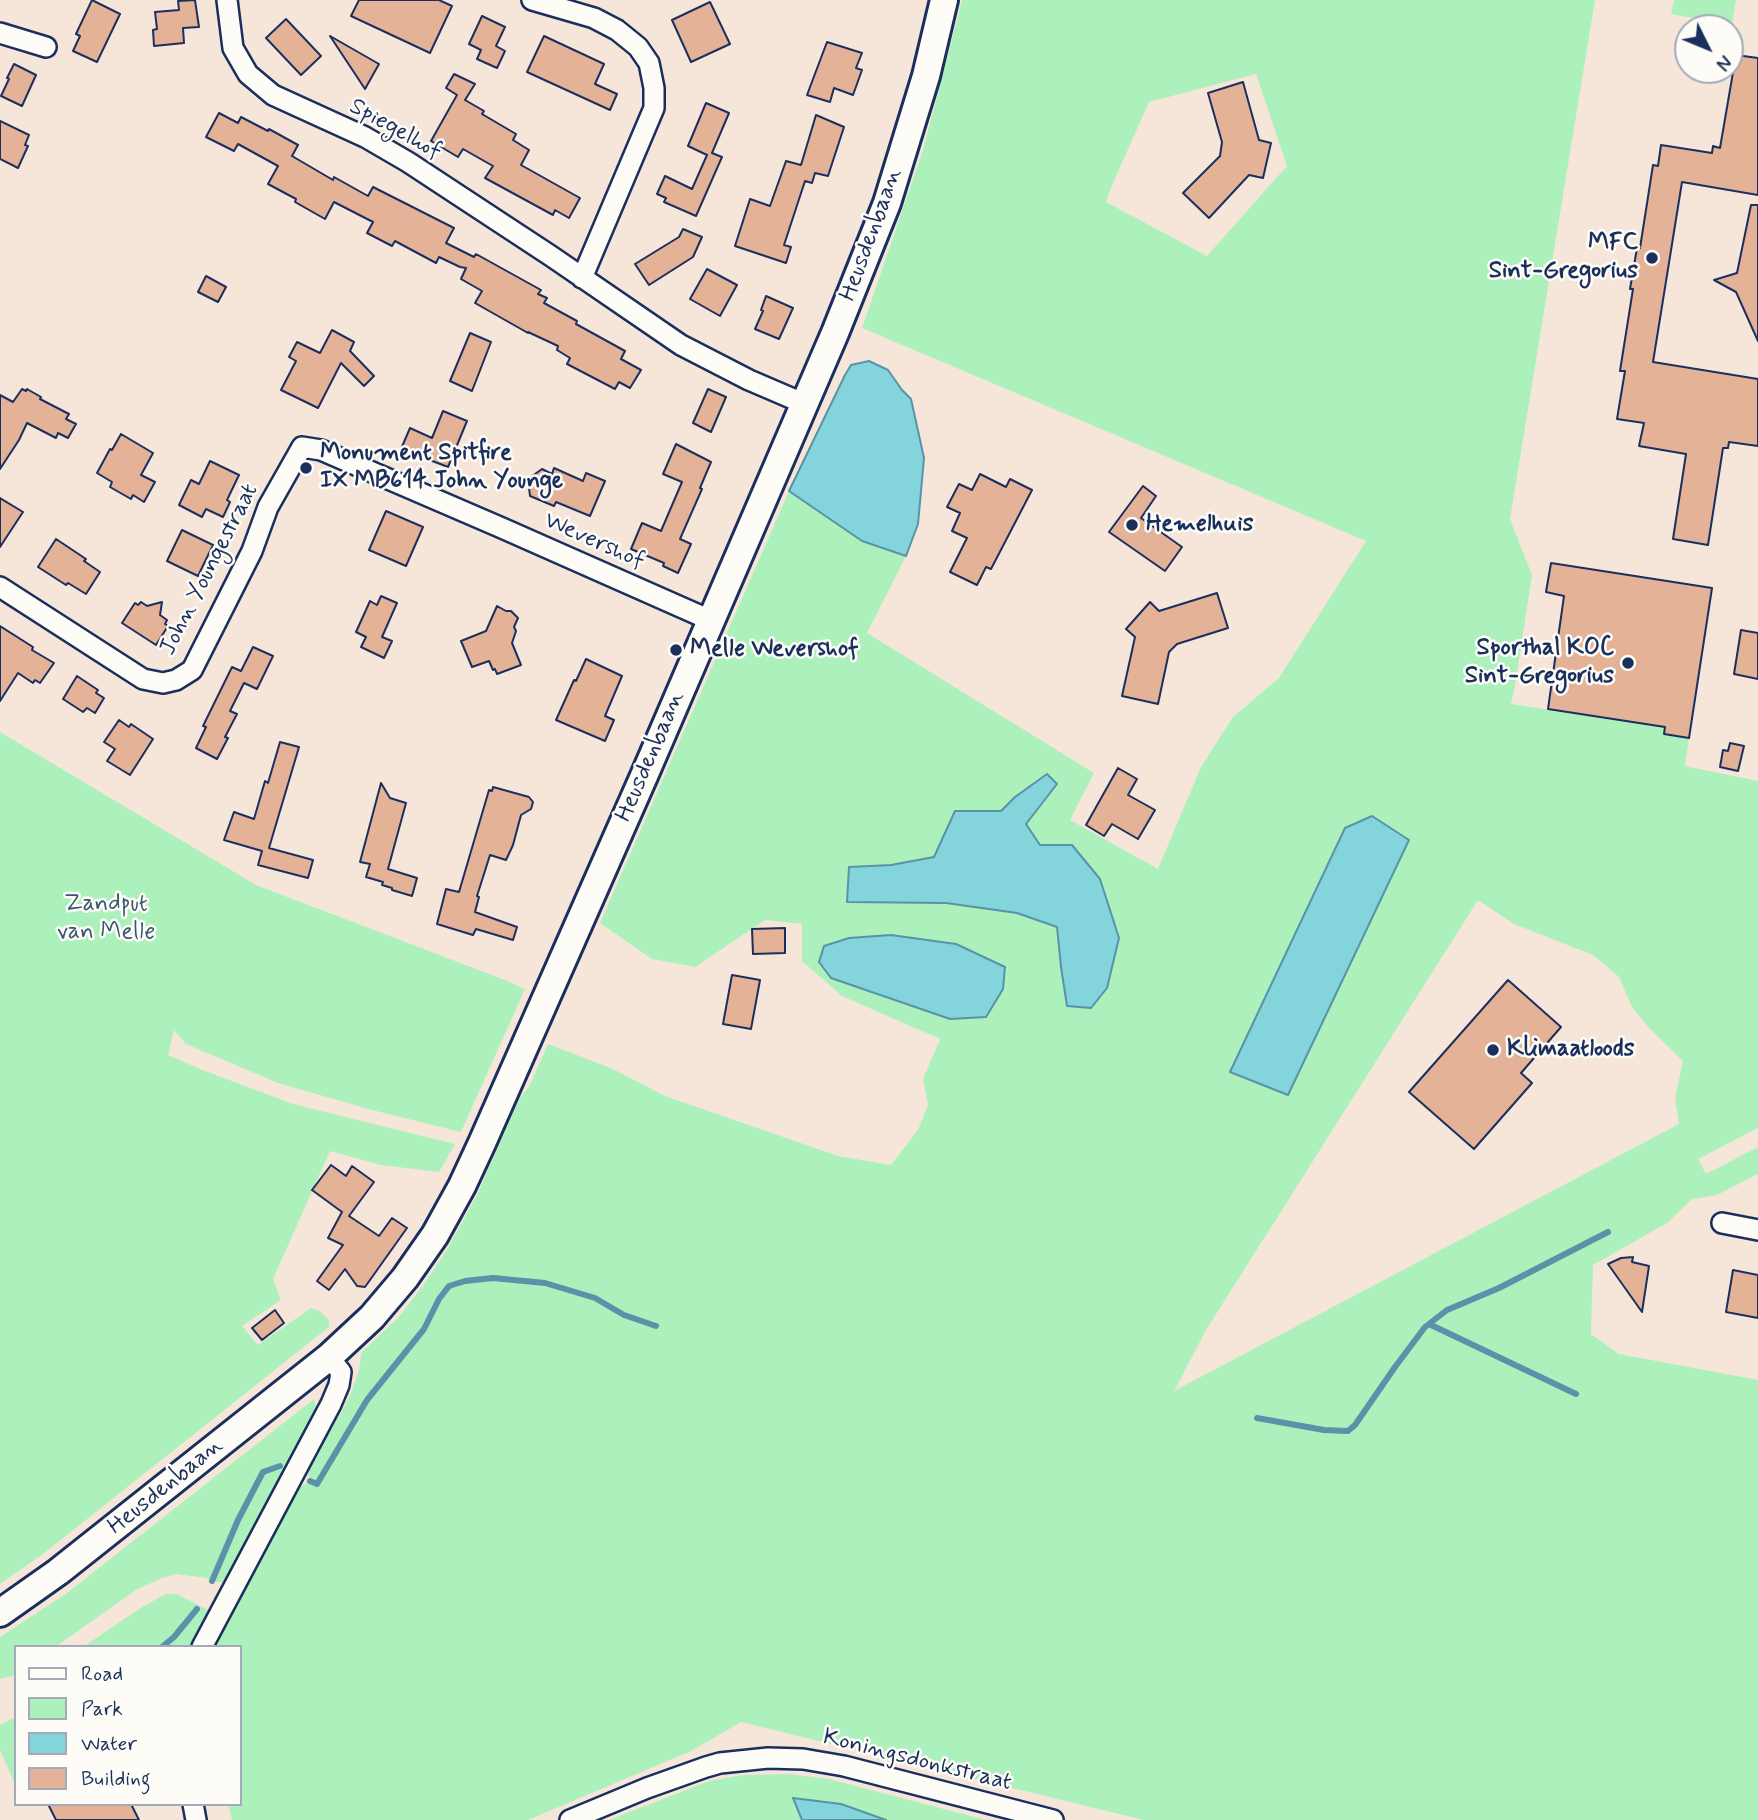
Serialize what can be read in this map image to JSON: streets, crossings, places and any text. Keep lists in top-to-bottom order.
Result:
{
  "streets": {
    "main road": ["Heusdenbaan"],
    "street": [
      "Spiegelhof",
      "Wevershof",
      "John Youngestraat",
      "Koningsdonkstraat"
    ]
  },
  "crossings": [
    ["Spiegelhof", "Heusdenbaan"],
    ["Heusdenbaan", "Wevershof"],
    ["Wevershof", "John Youngestraat"]
  ],
  "parks": ["Zandput van Melle"],
  "places": [
    "MFC Sint-Gregorius",
    "Monument Spitfire IX MB614 John Younge",
    "Hemelhuis",
    "Melle Wevershof",
    "Sporthal KOC Sint-Gregorius",
    "Klimaatloods"
  ],
  "legend": [
    "Road",
    "Park",
    "Water",
    "Building"
  ],
  "north": "bottom right"
}
